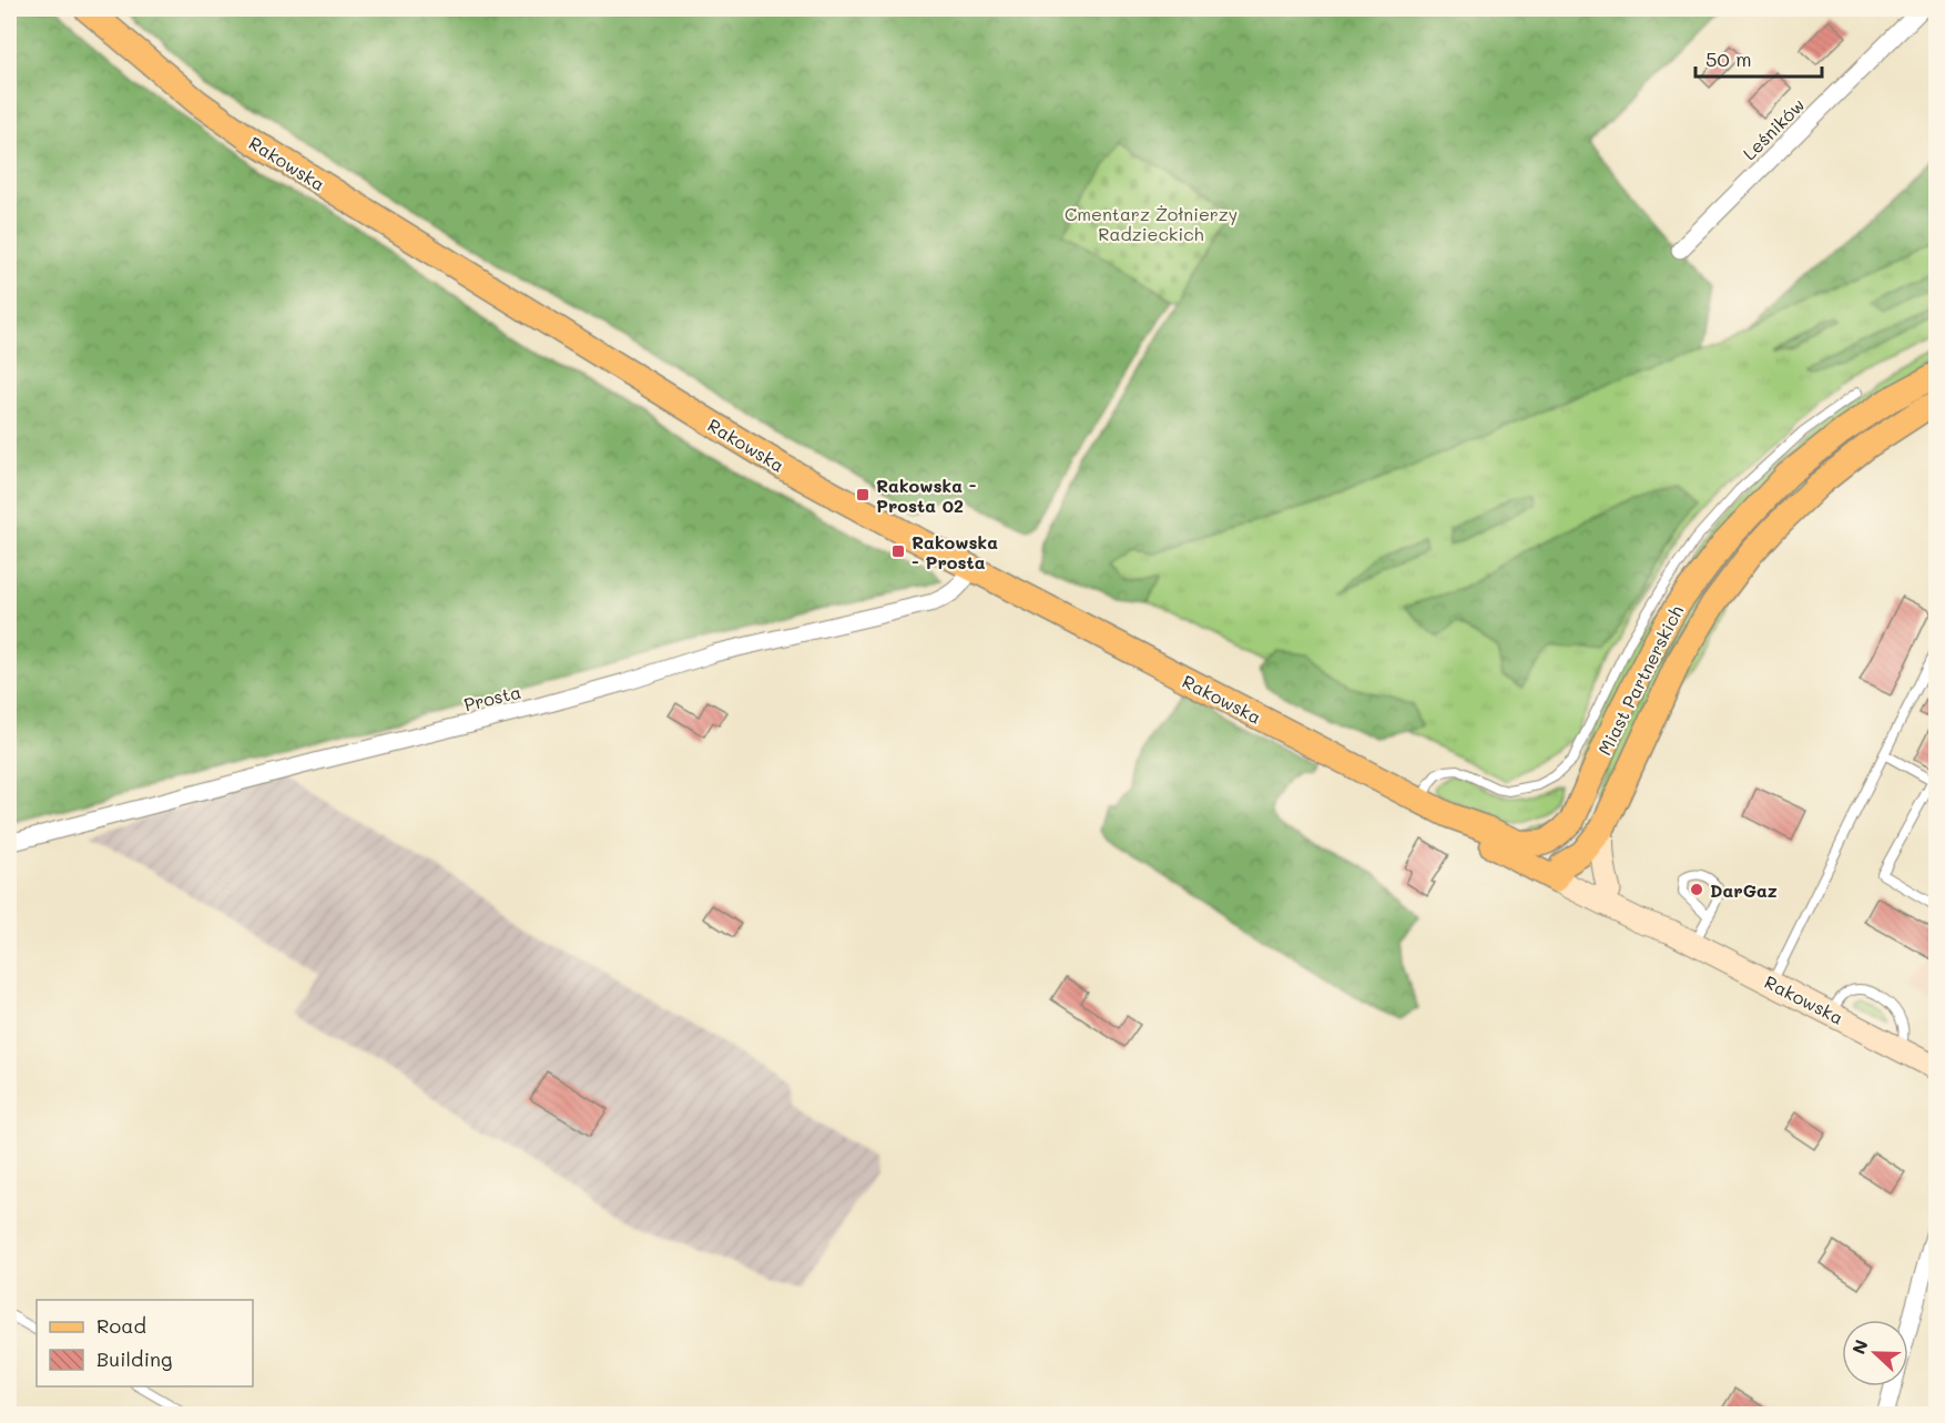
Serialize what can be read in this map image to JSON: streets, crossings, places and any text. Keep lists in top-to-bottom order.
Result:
{
  "streets": {
    "main road": ["Rakowska", "Miast Partnerskich"],
    "street": ["Leśników", "Prosta"]
  },
  "crossings": [
    ["Rakowska", "Miast Partnerskich"],
    ["Rakowska", "Prosta"]
  ],
  "parks": ["Cmentarz Żołnierzy Radzieckich"],
  "places": {
    "transit": ["Rakowska - Prosta 02", "Rakowska - Prosta"],
    "other": ["DarGaz"]
  },
  "legend": ["Road", "Building"],
  "scale_bar": "50 m",
  "north": "left"
}
